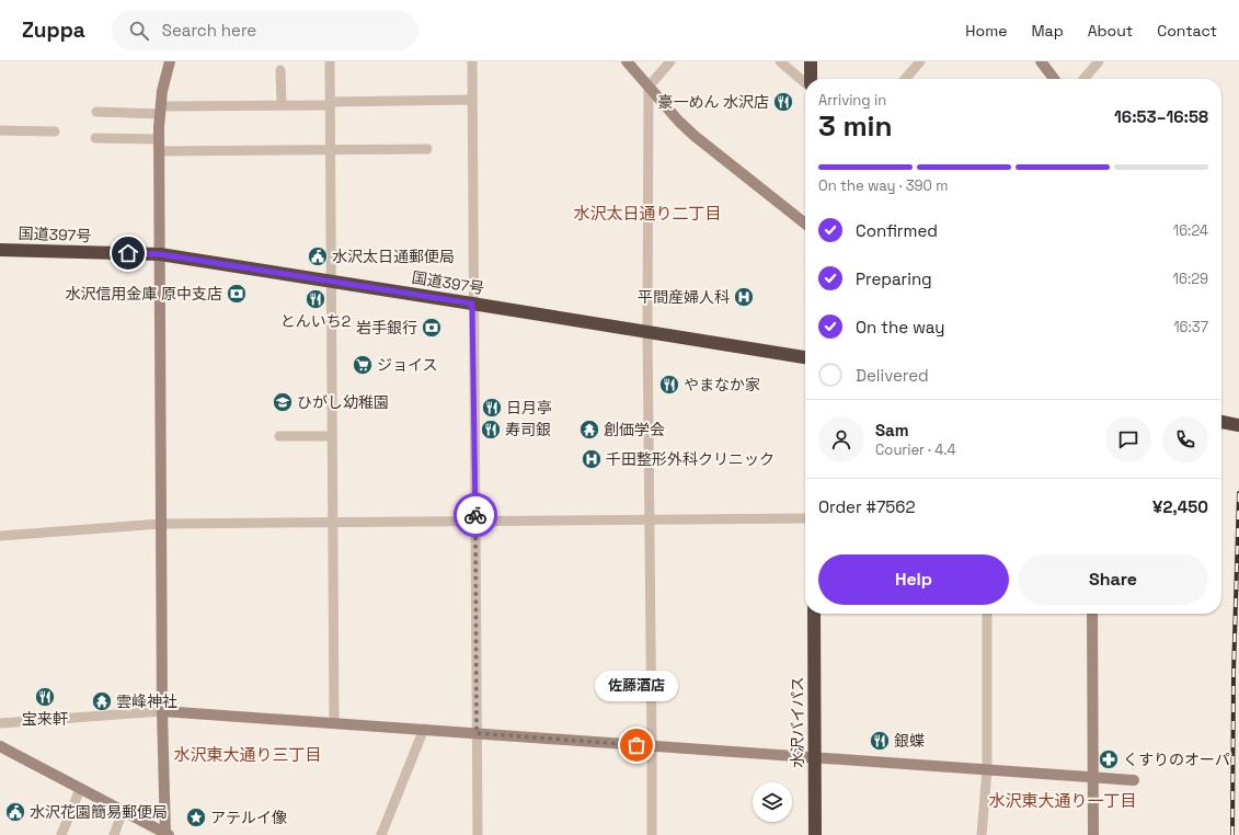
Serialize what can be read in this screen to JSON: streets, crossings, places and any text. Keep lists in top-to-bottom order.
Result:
{
  "streets": {
    "highway": ["国道397号", "水沢バイパス"]
  },
  "districts": ["水沢太日通り二丁目", "水沢東大通り三丁目", "水沢東大通り一丁目"],
  "places": {
    "restaurant": [
      "豪一めん 水沢店",
      "とんいち2",
      "やまなか家",
      "日月亭",
      "寿司銀",
      "宝来軒",
      "銀蝶"
    ],
    "public building": ["水沢太日通郵便局", "水沢花園簡易郵便局"],
    "bank": ["水沢信用金庫 原中支店", "岩手銀行"],
    "hospital": ["平間産婦人科", "千田整形外科クリニック"],
    "supermarket": ["ジョイス"],
    "school or university": ["ひがし幼稚園"],
    "temple": ["創価学会", "雲峰神社"],
    "other": ["佐藤酒店"],
    "pharmacy": ["くすりのオーパ"],
    "place": ["アテルイ像"]
  },
  "page": {
    "header": "Zuppa",
    "search": "Search here",
    "nav": [
      "Home",
      "Map",
      "About",
      "Contact"
    ],
    "heading": ["3 min", "Arriving in", "16:53–16:58"],
    "panel": [
      "Sam",
      "Courier · 4.4",
      "Order #7562",
      "¥2,450"
    ],
    "bar": "On the way · 390 m",
    "list": [
      ["Confirmed", "16:24"],
      ["Preparing", "16:29"],
      ["On the way", "16:37"],
      "Delivered"
    ],
    "buttons": ["Help", "Share"],
    "bubble": "佐藤酒店"
  }
}
